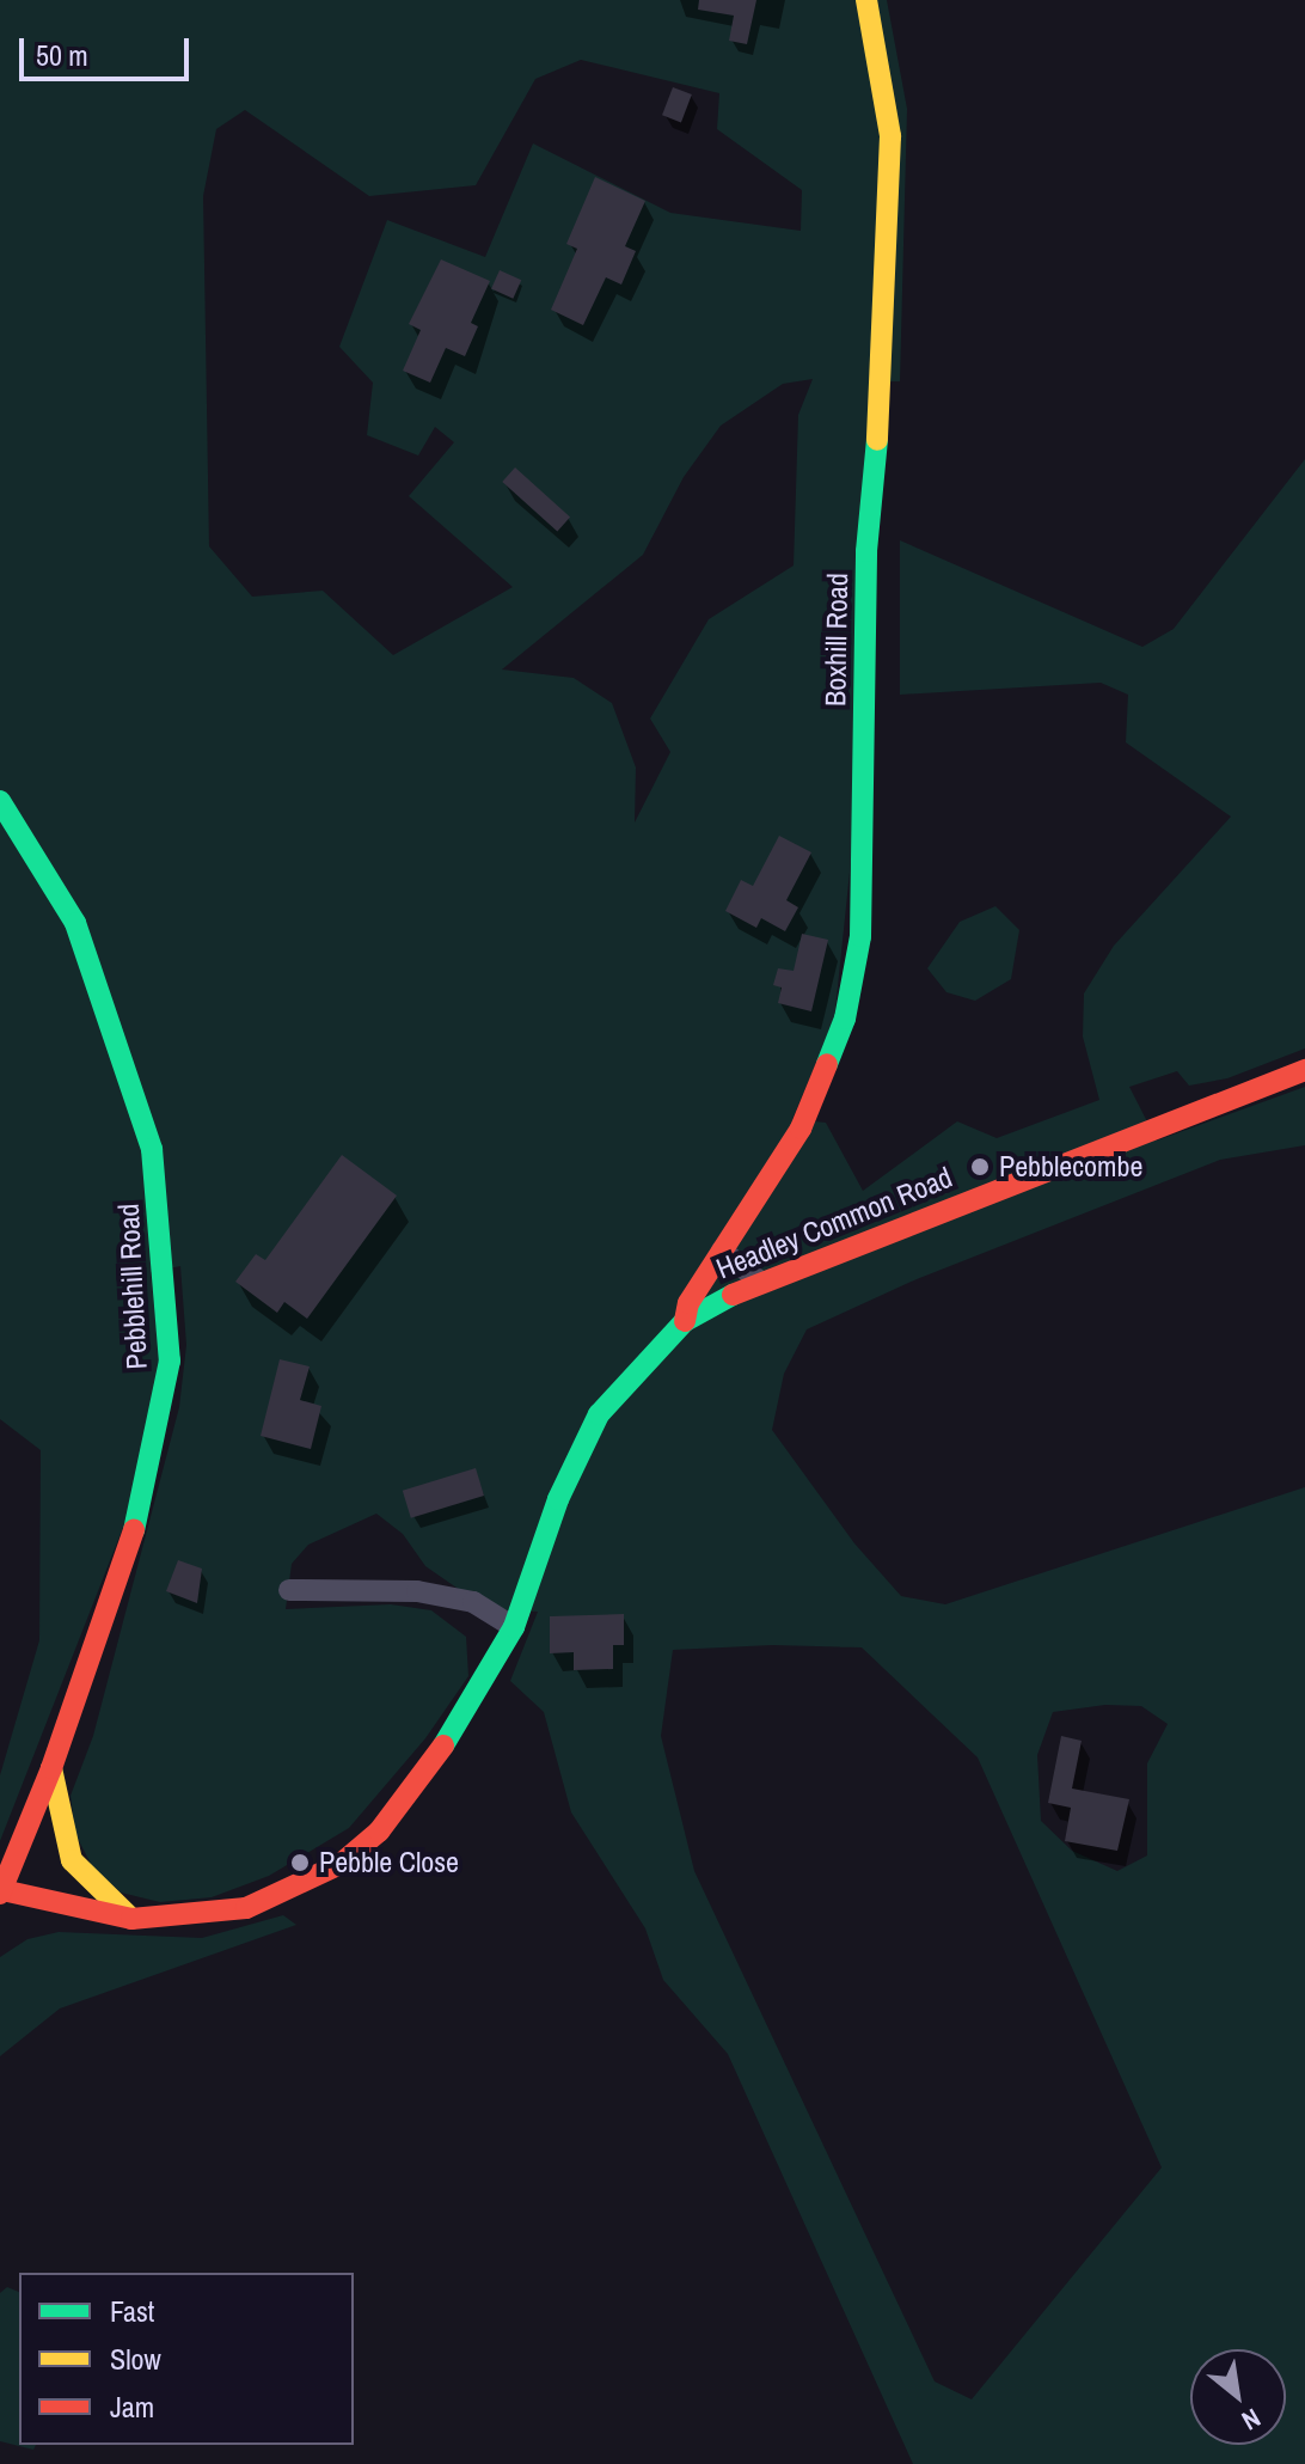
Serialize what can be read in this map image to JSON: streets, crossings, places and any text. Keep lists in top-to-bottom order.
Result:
{
  "streets": {
    "main road": ["Boxhill Road", "Headley Common Road", "Pebblehill Road"]
  },
  "crossings": [
    ["Boxhill Road", "Headley Common Road"],
    ["Headley Common Road", "Pebblehill Road"]
  ],
  "places": ["Pebblecombe", "Pebble Close"],
  "legend": ["Fast", "Slow", "Jam"],
  "scale_bar": "50 m",
  "north": "bottom right"
}
